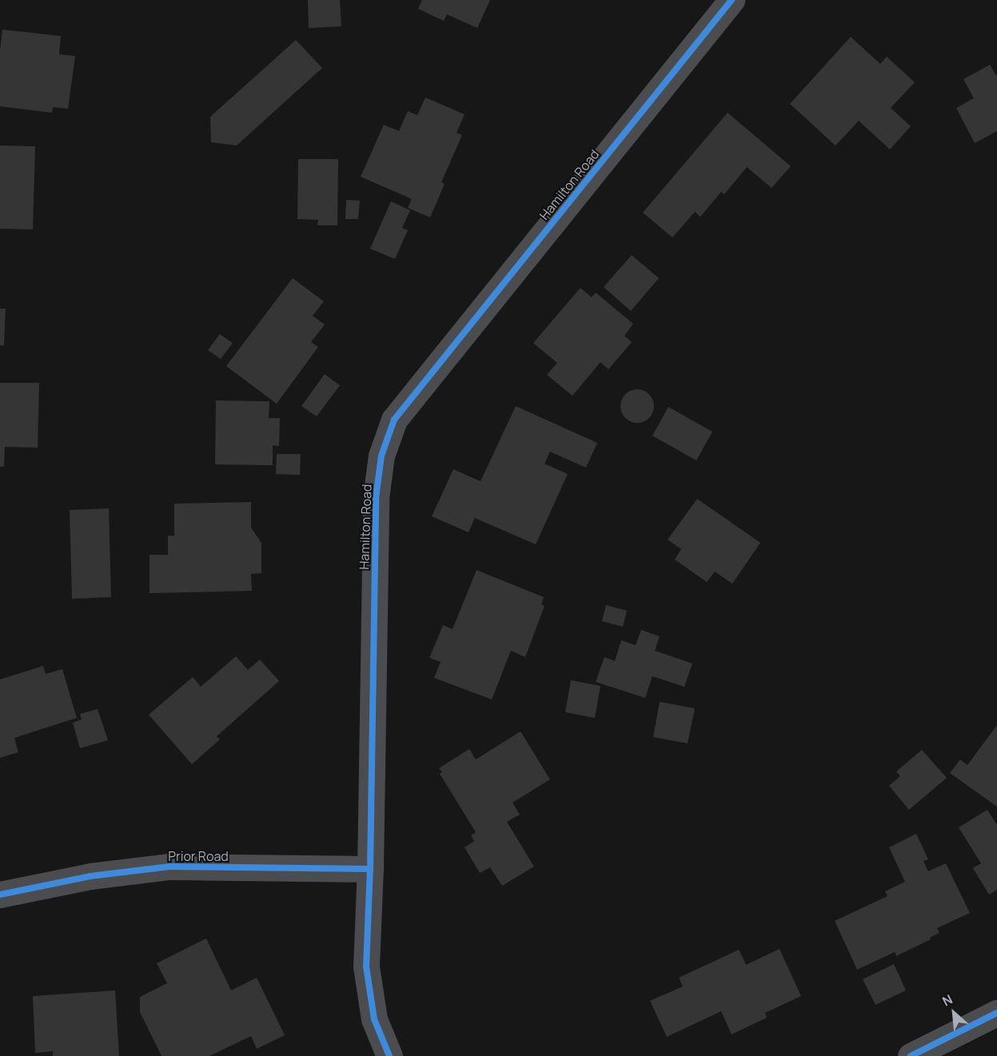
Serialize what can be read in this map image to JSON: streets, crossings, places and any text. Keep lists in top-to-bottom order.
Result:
{
  "streets": {
    "street": ["Hamilton Road", "Prior Road"]
  },
  "crossings": [
    ["Hamilton Road", "Prior Road"]
  ],
  "north": "top left"
}
